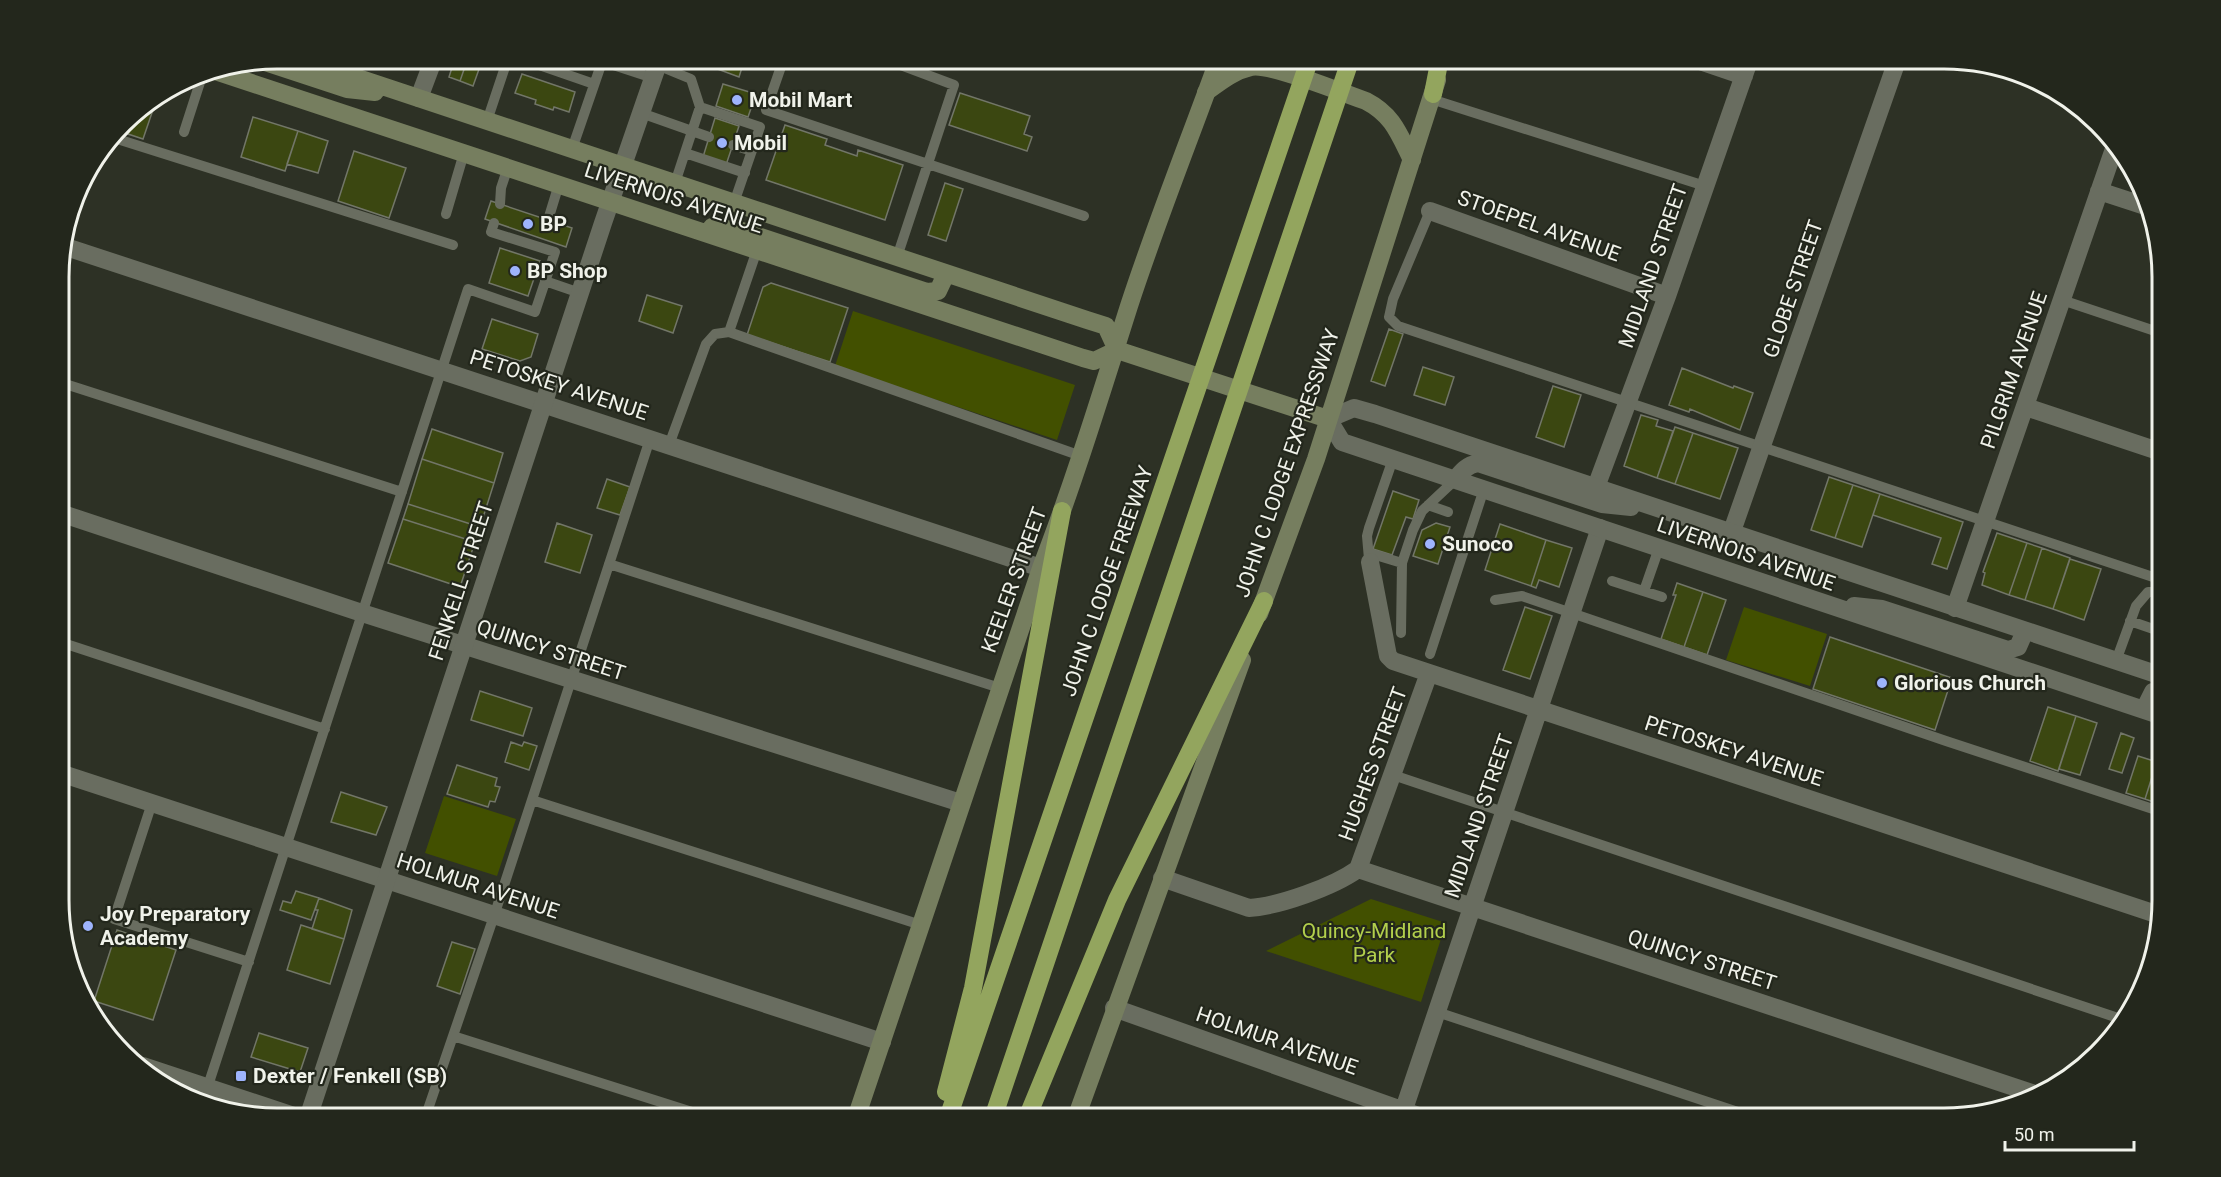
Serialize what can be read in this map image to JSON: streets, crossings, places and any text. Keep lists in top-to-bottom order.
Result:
{
  "streets": {
    "highway": ["JOHN C LODGE FREEWAY"],
    "main road": ["LIVERNOIS AVENUE", "JOHN C LODGE EXPRESSWAY", "KEELER STREET"],
    "street": [
      "STOEPEL AVENUE",
      "MIDLAND STREET",
      "GLOBE STREET",
      "PILGRIM AVENUE",
      "PETOSKEY AVENUE",
      "FENKELL STREET",
      "QUINCY STREET",
      "HUGHES STREET",
      "HOLMUR AVENUE"
    ]
  },
  "crossings": [
    ["LIVERNOIS AVENUE", "MIDLAND STREET"],
    ["LIVERNOIS AVENUE", "GLOBE STREET"],
    ["LIVERNOIS AVENUE", "PILGRIM AVENUE"],
    ["LIVERNOIS AVENUE", "JOHN C LODGE EXPRESSWAY"],
    ["LIVERNOIS AVENUE", "KEELER STREET"],
    ["LIVERNOIS AVENUE", "FENKELL STREET"],
    ["STOEPEL AVENUE", "MIDLAND STREET"],
    ["MIDLAND STREET", "PETOSKEY AVENUE"],
    ["MIDLAND STREET", "QUINCY STREET"],
    ["PETOSKEY AVENUE", "KEELER STREET"],
    ["PETOSKEY AVENUE", "FENKELL STREET"],
    ["PETOSKEY AVENUE", "HUGHES STREET"],
    ["JOHN C LODGE EXPRESSWAY", "HOLMUR AVENUE"],
    ["KEELER STREET", "QUINCY STREET"],
    ["KEELER STREET", "HOLMUR AVENUE"],
    ["FENKELL STREET", "QUINCY STREET"],
    ["FENKELL STREET", "HOLMUR AVENUE"],
    ["QUINCY STREET", "HUGHES STREET"]
  ],
  "parks": ["Quincy-Midland Park"],
  "places": {
    "other": [
      "Mobil Mart",
      "Mobil",
      "BP",
      "BP Shop",
      "Sunoco",
      "Glorious Church",
      "Joy Preparatory Academy"
    ],
    "transit": ["Dexter / Fenkell (SB)"]
  },
  "scale_bar": "50 m"
}
